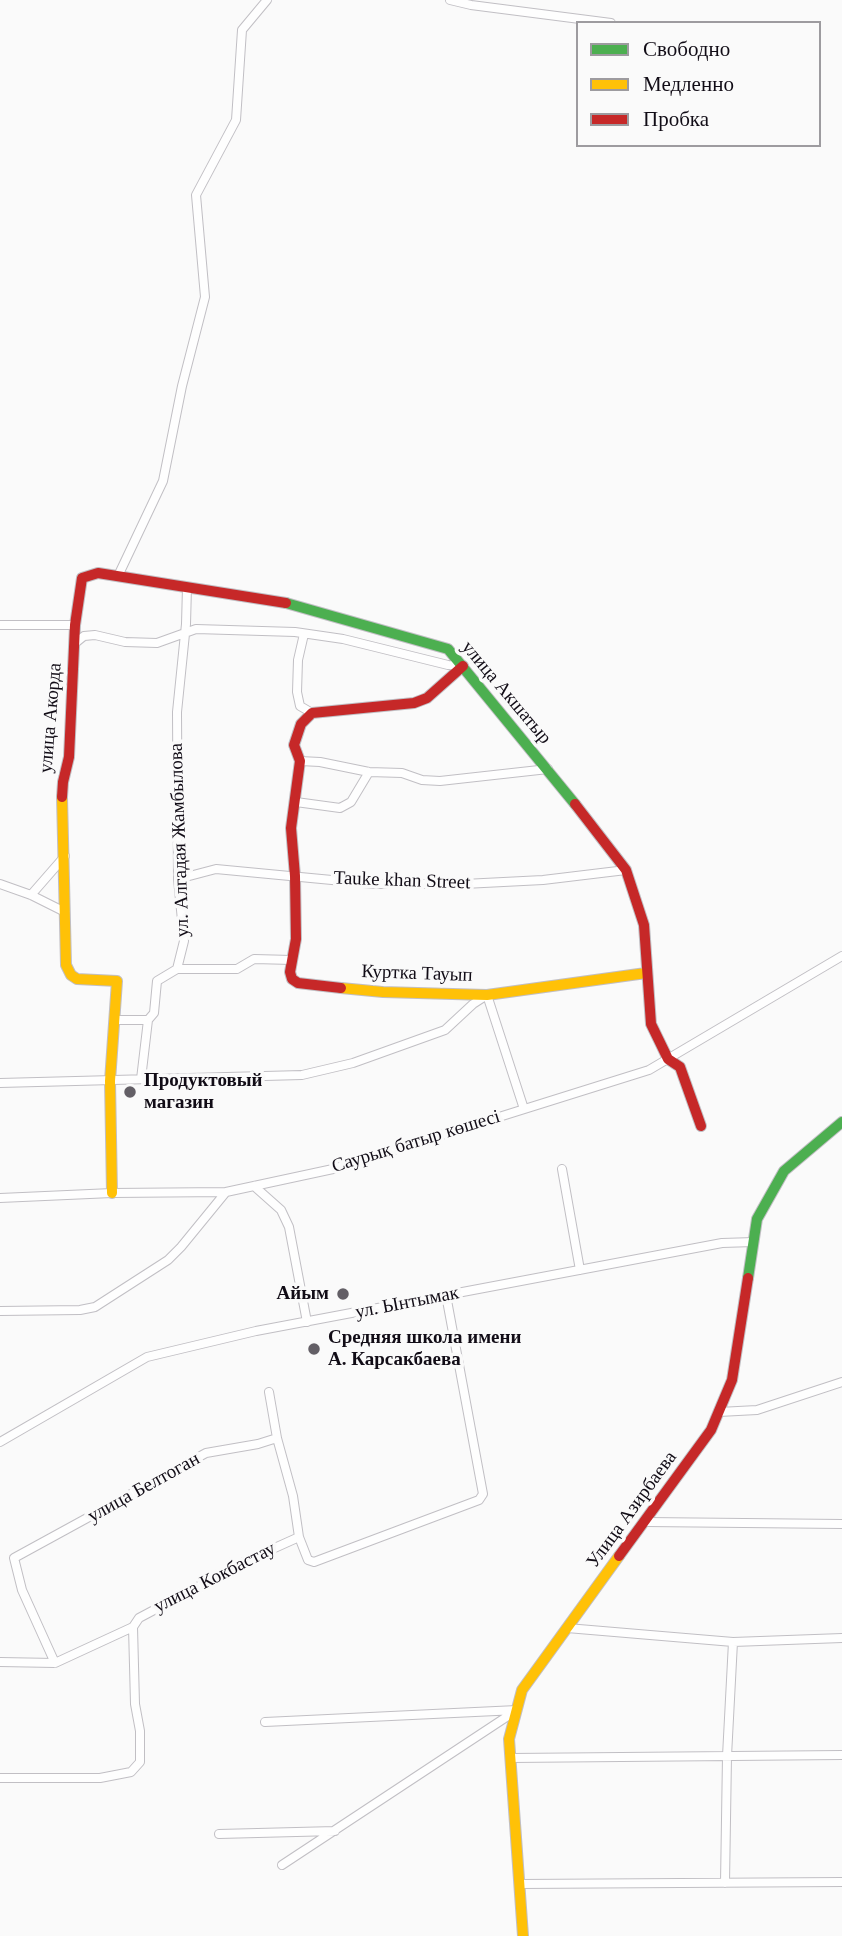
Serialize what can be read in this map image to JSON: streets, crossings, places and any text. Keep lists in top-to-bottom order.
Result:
{
  "streets": {
    "street": [
      "улица Акшатыр",
      "улица Акорда",
      "ул. Алгадая Жамбылова",
      "Tauke khan Street",
      "Куртка Тауып",
      "Саурық батыр көшесі",
      "ул. Ынтымак",
      "улица Белтоган",
      "Улица Азирбаева",
      "улица Кокбастау"
    ]
  },
  "crossings": [
    ["улица Акшатыр", "улица Акорда"],
    ["улица Акшатыр", "ул. Алгадая Жамбылова"],
    ["улица Акшатыр", "Tauke khan Street"],
    ["улица Акшатыр", "Куртка Тауып"],
    ["улица Акшатыр", "Саурық батыр көшесі"],
    ["ул. Алгадая Жамбылова", "Tauke khan Street"],
    ["ул. Ынтымак", "Улица Азирбаева"],
    ["улица Белтоган", "улица Кокбастау"]
  ],
  "places": ["Продуктовый магазин", "Айым", "Средняя школа имени А. Карсакбаева"],
  "legend": ["Свободно", "Медленно", "Пробка"]
}
